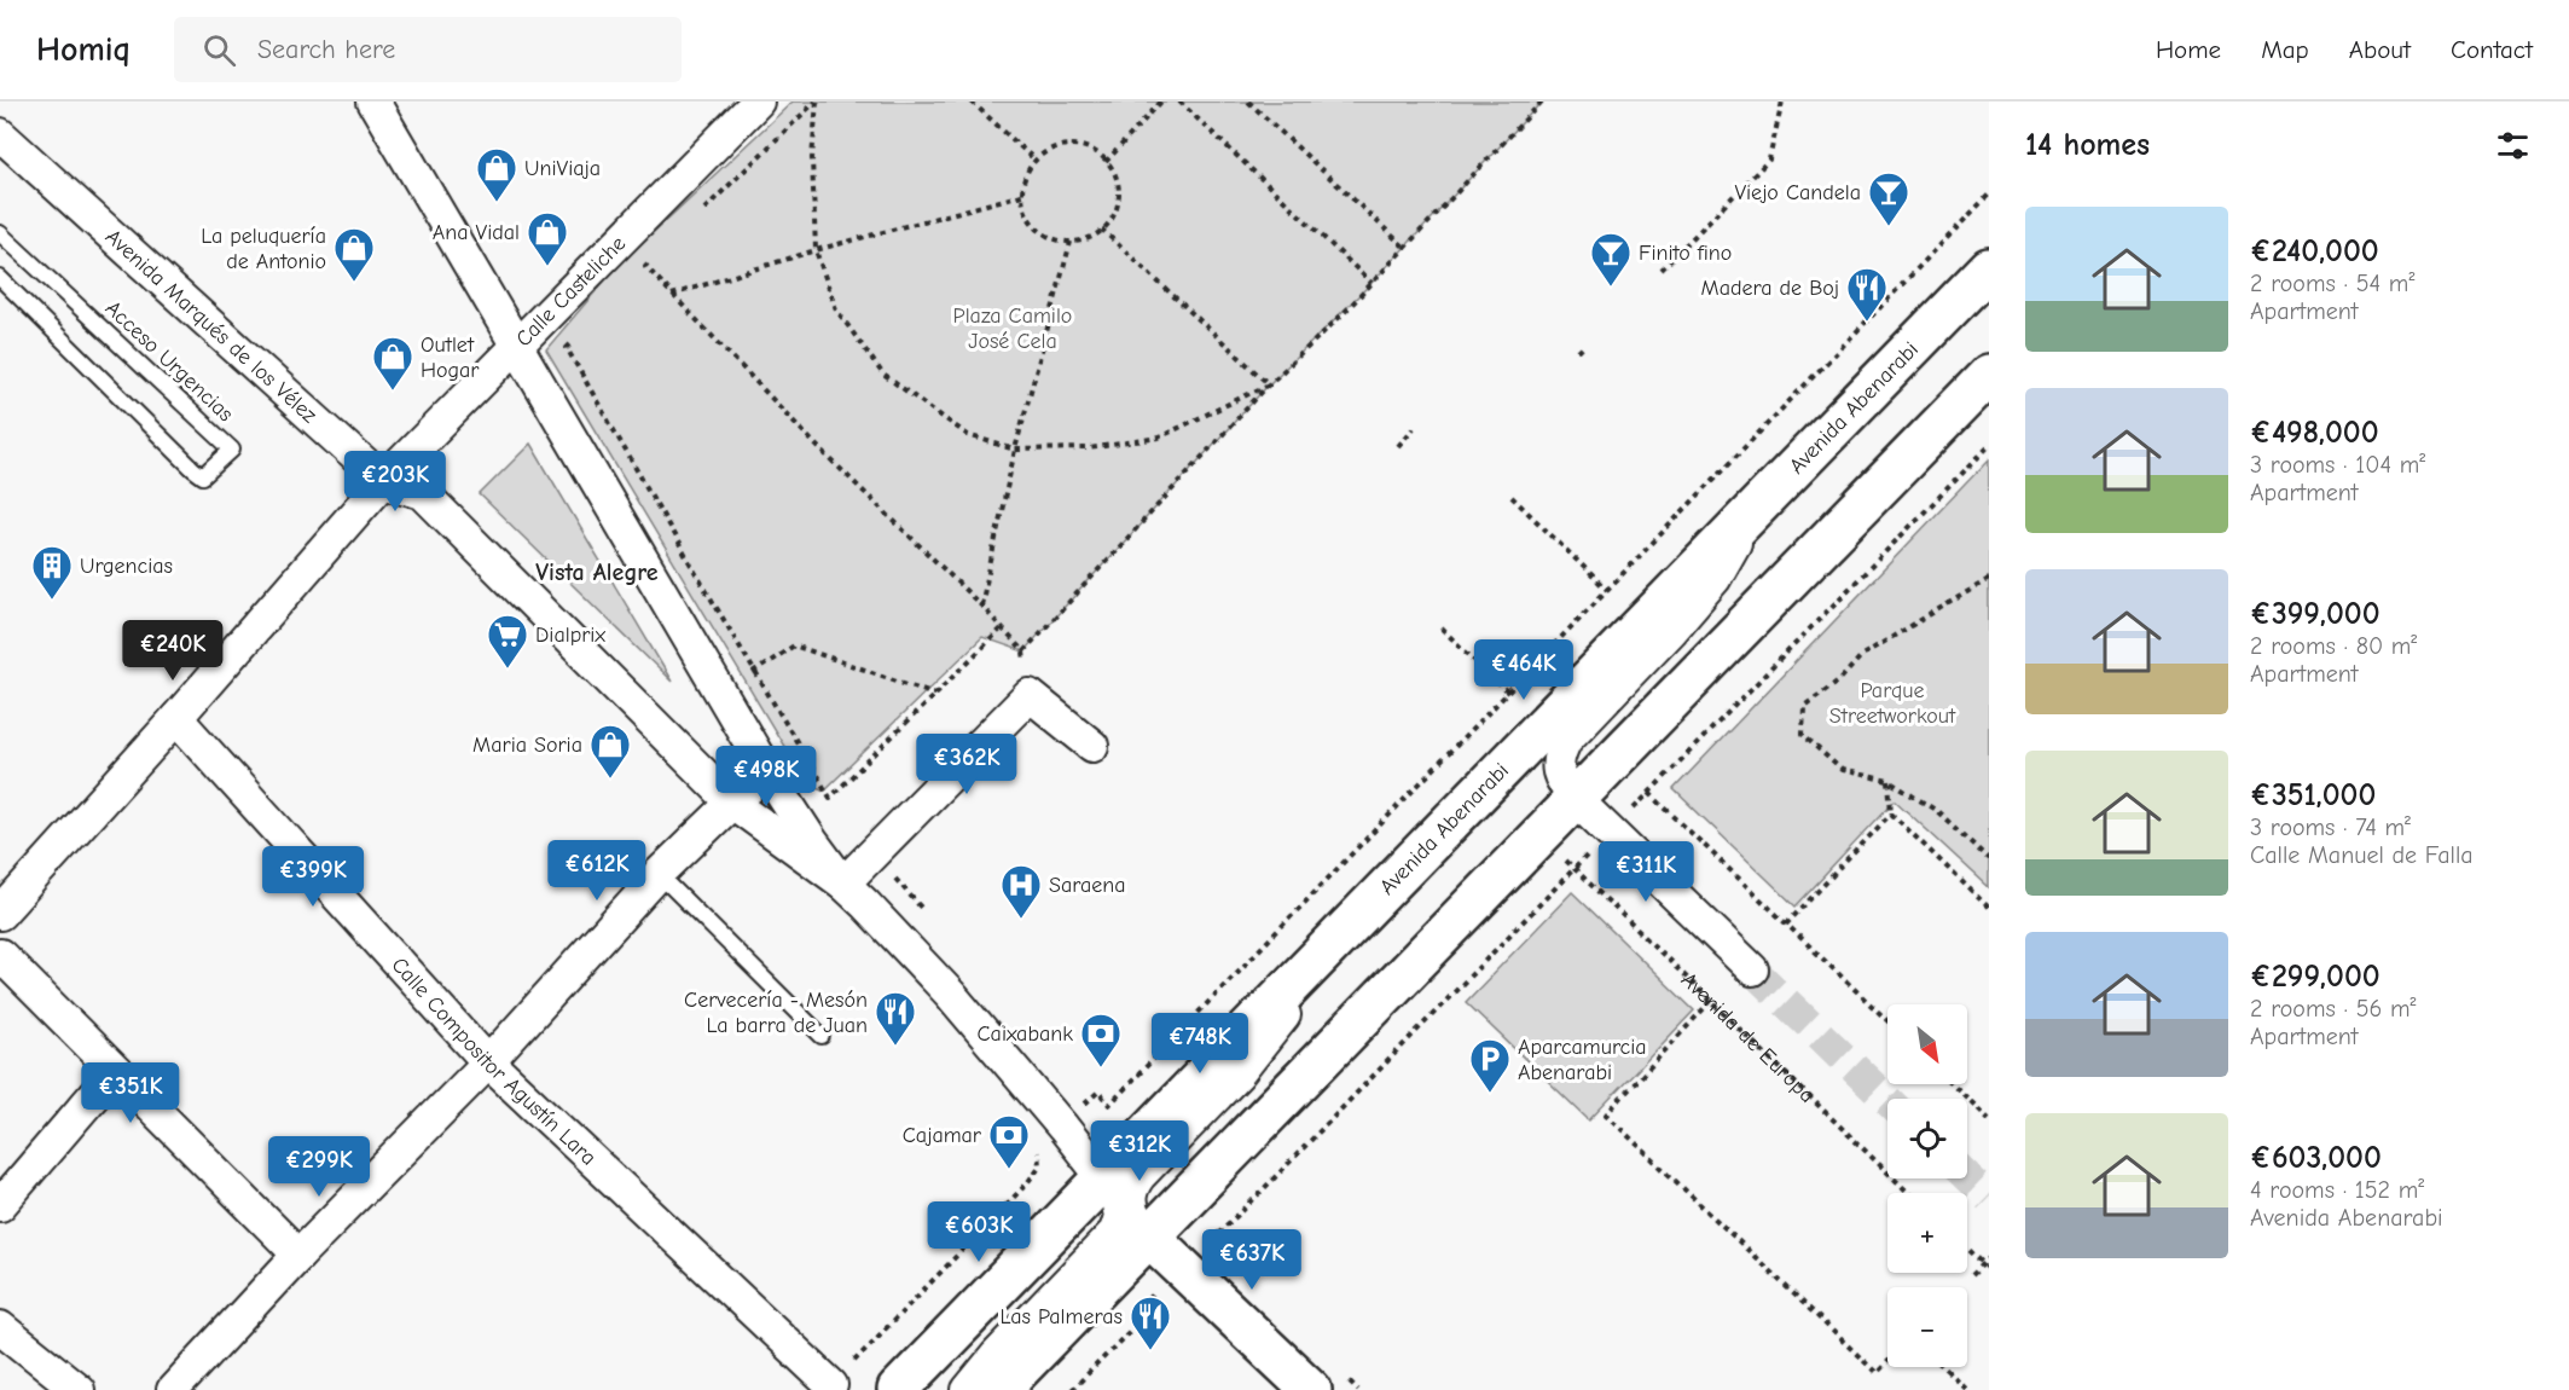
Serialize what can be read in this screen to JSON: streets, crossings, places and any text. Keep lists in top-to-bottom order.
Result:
{
  "streets": {
    "main road": ["Avenida Marqués de los Vélez", "Avenida Abenarabi"],
    "street": ["Calle Casteliche", "Calle Compositor Agustín Lara"],
    "lane": ["Acceso Urgencias"],
    "path": ["Avenida de Europa"]
  },
  "crossings": [
    ["Calle Casteliche", "Avenida Marqués de los Vélez"],
    ["Calle Casteliche", "Calle Compositor Agustín Lara"],
    ["Avenida Marqués de los Vélez", "Avenida Abenarabi"]
  ],
  "districts": ["Vista Alegre"],
  "parks": ["Plaza Camilo José Cela", "Parque Streetworkout"],
  "places": {
    "shop": [
      "UniViaja",
      "Ana Vidal",
      "La peluquería de Antonio",
      "Outlet Hogar",
      "Maria Soria"
    ],
    "bar": ["Viejo Candela", "Finito fino"],
    "restaurant": ["Madera de Boj", "Cervecería - Mesón La barra de Juan", "Las Palmeras"],
    "building": ["Urgencias"],
    "supermarket": ["Dialprix"],
    "hospital": ["Saraena"],
    "bank": ["Caixabank", "Cajamar"],
    "parking": ["Aparcamurcia Abenarabi"]
  },
  "north": "bottom right",
  "page": {
    "header": "Homiq",
    "search": "Search here",
    "nav": [
      "Home",
      "Map",
      "About",
      "Contact"
    ],
    "heading": "14 homes",
    "list": [
      {
        "name": "€240,000",
        "note": "2 rooms · 54 m² · Apartment"
      },
      {
        "name": "€498,000",
        "note": "3 rooms · 104 m² · Apartment"
      },
      {
        "name": "€399,000",
        "note": "2 rooms · 80 m² · Apartment"
      },
      {
        "name": "€351,000",
        "note": "3 rooms · 74 m² · Calle Manuel de Falla"
      },
      {
        "name": "€299,000",
        "note": "2 rooms · 56 m² · Apartment"
      },
      {
        "name": "€603,000",
        "note": "4 rooms · 152 m² · Avenida Abenarabi"
      }
    ],
    "price": [
      "€203K",
      "€240K",
      "€464K",
      "€362K",
      "€498K",
      "€612K",
      "€311K",
      "€399K",
      "€748K",
      "€351K",
      "€312K",
      "€299K",
      "€603K",
      "€637K"
    ],
    "map_buttons": ["+", "−"]
  }
}
